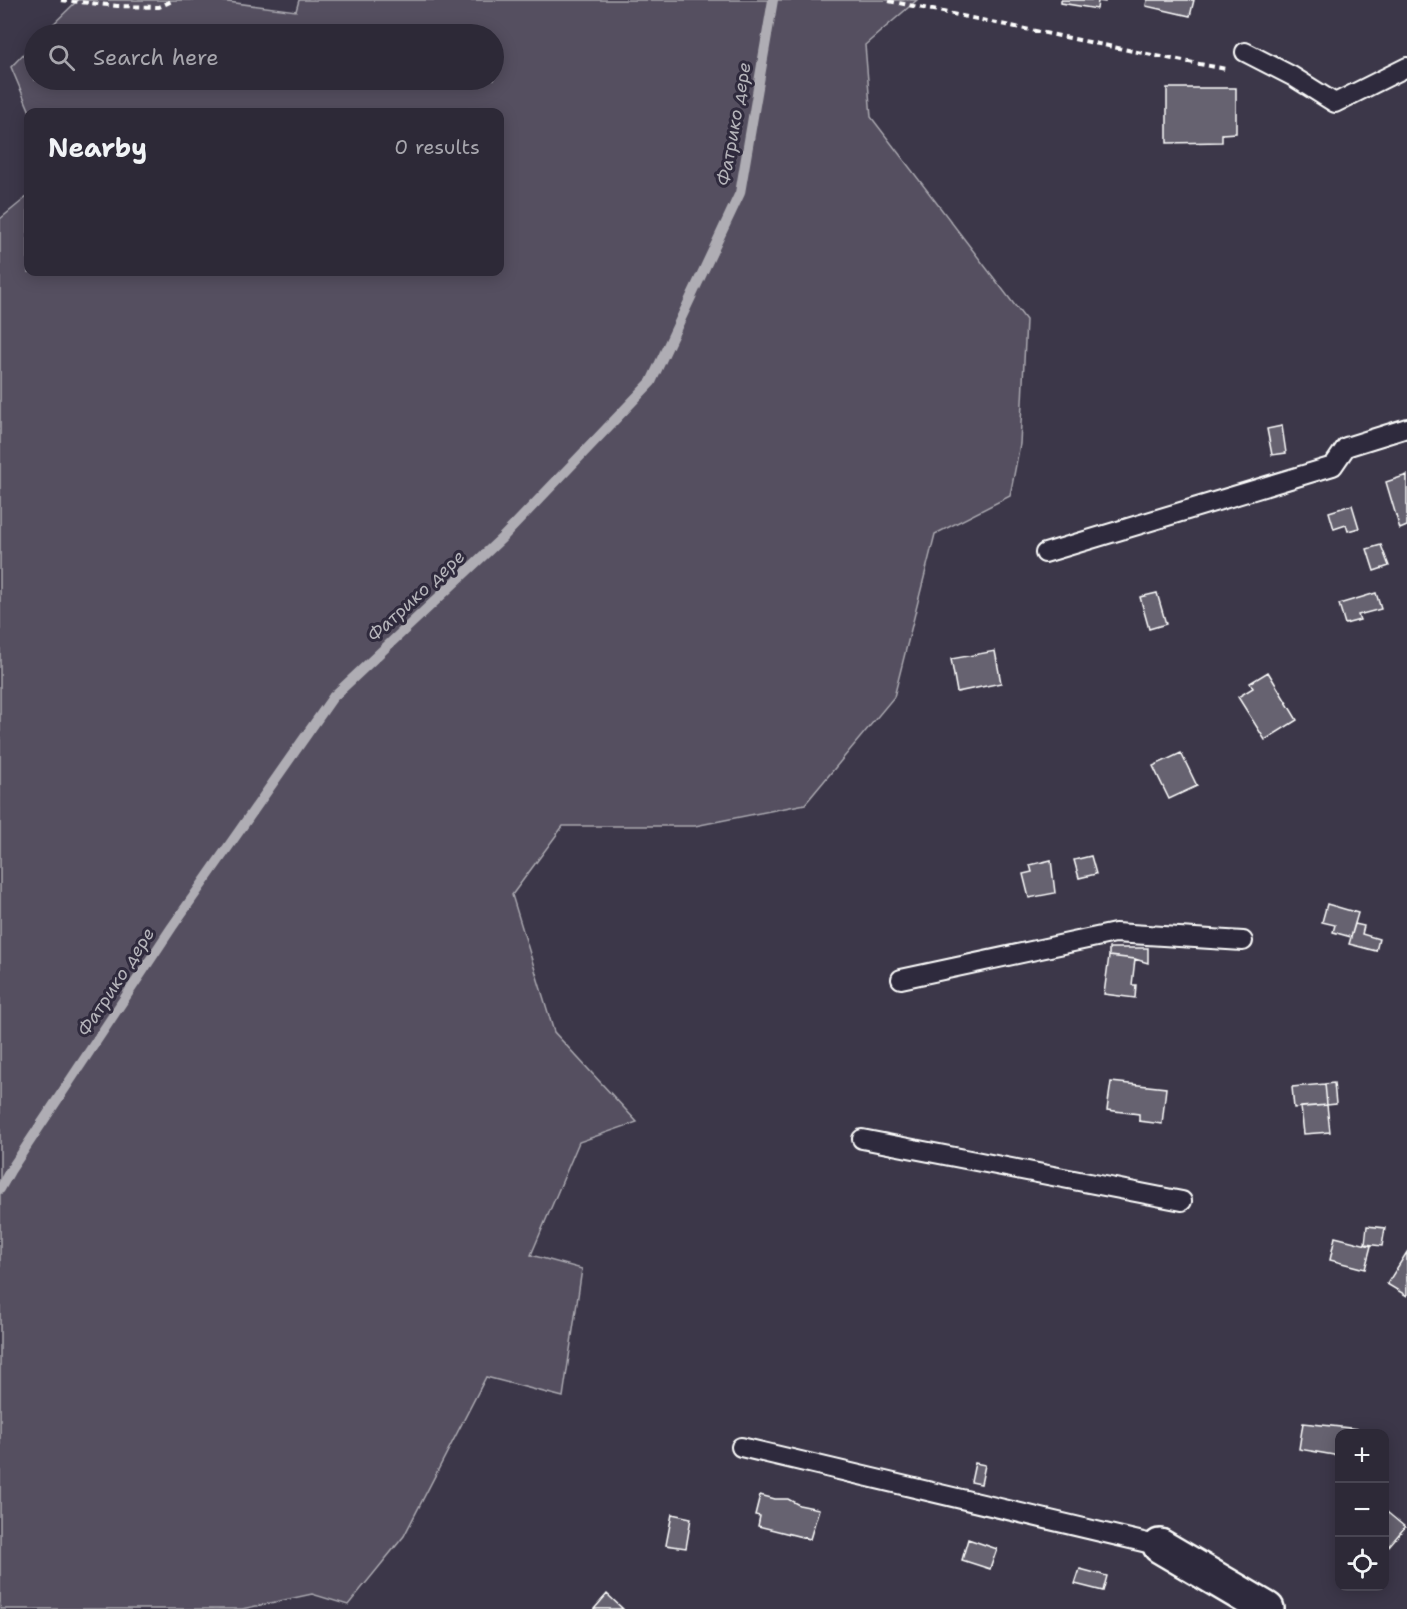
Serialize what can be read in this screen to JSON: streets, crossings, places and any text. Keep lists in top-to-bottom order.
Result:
{
  "water": ["Фатрико дере"],
  "page": {
    "search": "Search here",
    "heading": ["Nearby", "0 results"],
    "map_buttons": ["+", "−"]
  }
}
